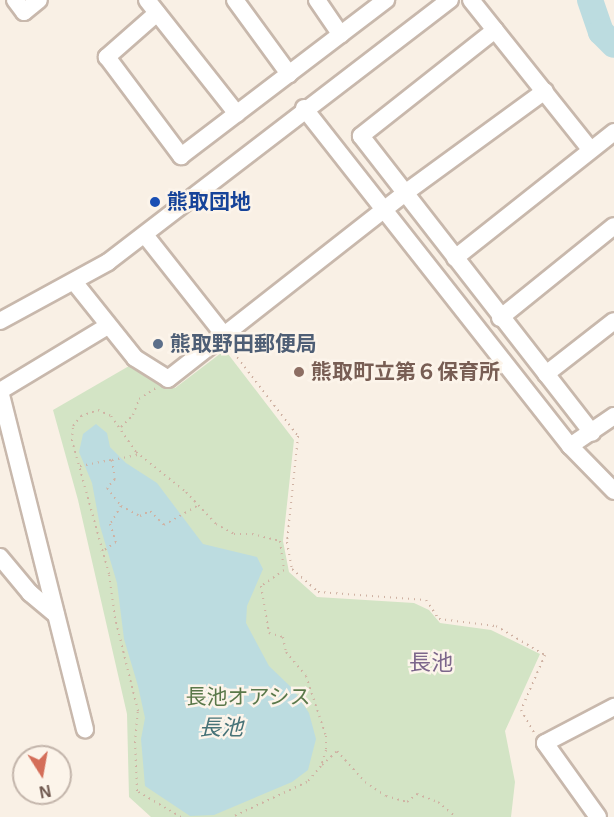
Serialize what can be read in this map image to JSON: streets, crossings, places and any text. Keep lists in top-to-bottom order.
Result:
{
  "districts": ["長池"],
  "water": ["長池"],
  "parks": ["長池オアシス"],
  "places": ["熊取団地", "熊取野田郵便局", "熊取町立第６保育所"],
  "north": "bottom"
}
